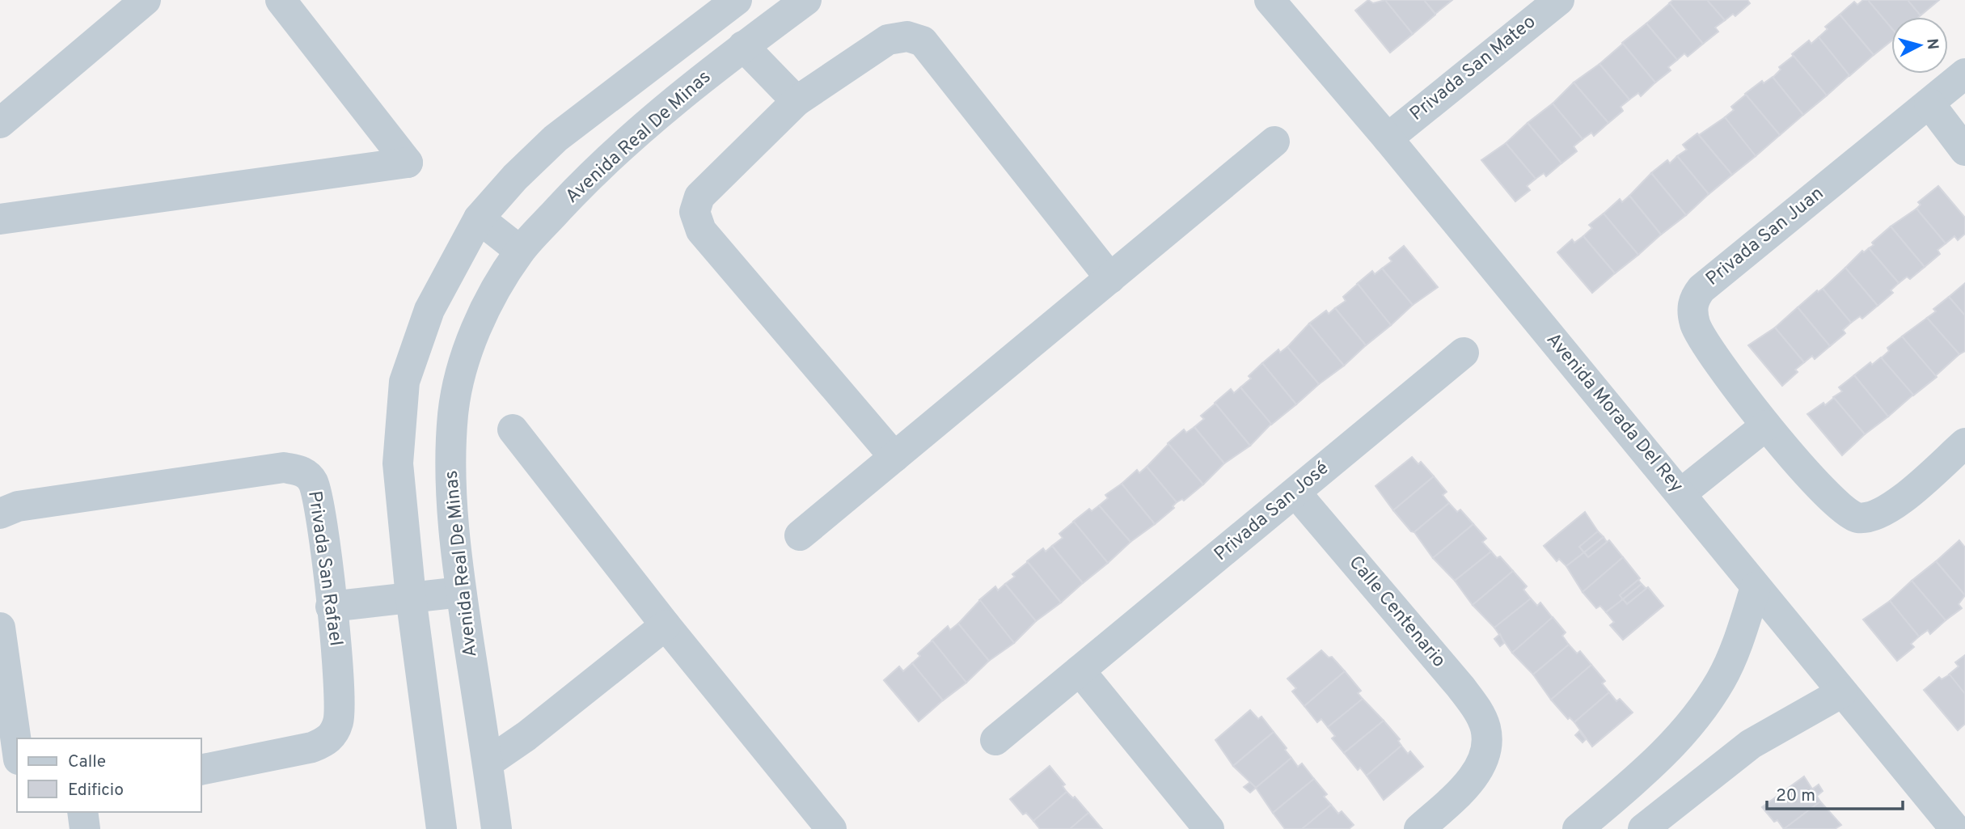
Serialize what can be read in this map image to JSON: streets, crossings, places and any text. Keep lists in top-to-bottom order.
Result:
{
  "streets": {
    "street": [
      "Privada San Mateo",
      "Avenida Real De Minas",
      "Privada San Juan",
      "Avenida Morada Del Rey",
      "Privada San José",
      "Privada San Rafael",
      "Calle Centenario"
    ]
  },
  "crossings": [
    ["Privada San Mateo", "Avenida Morada Del Rey"],
    ["Privada San José", "Calle Centenario"]
  ],
  "legend": ["Calle", "Edificio"],
  "scale_bar": "20 m",
  "north": "right"
}
